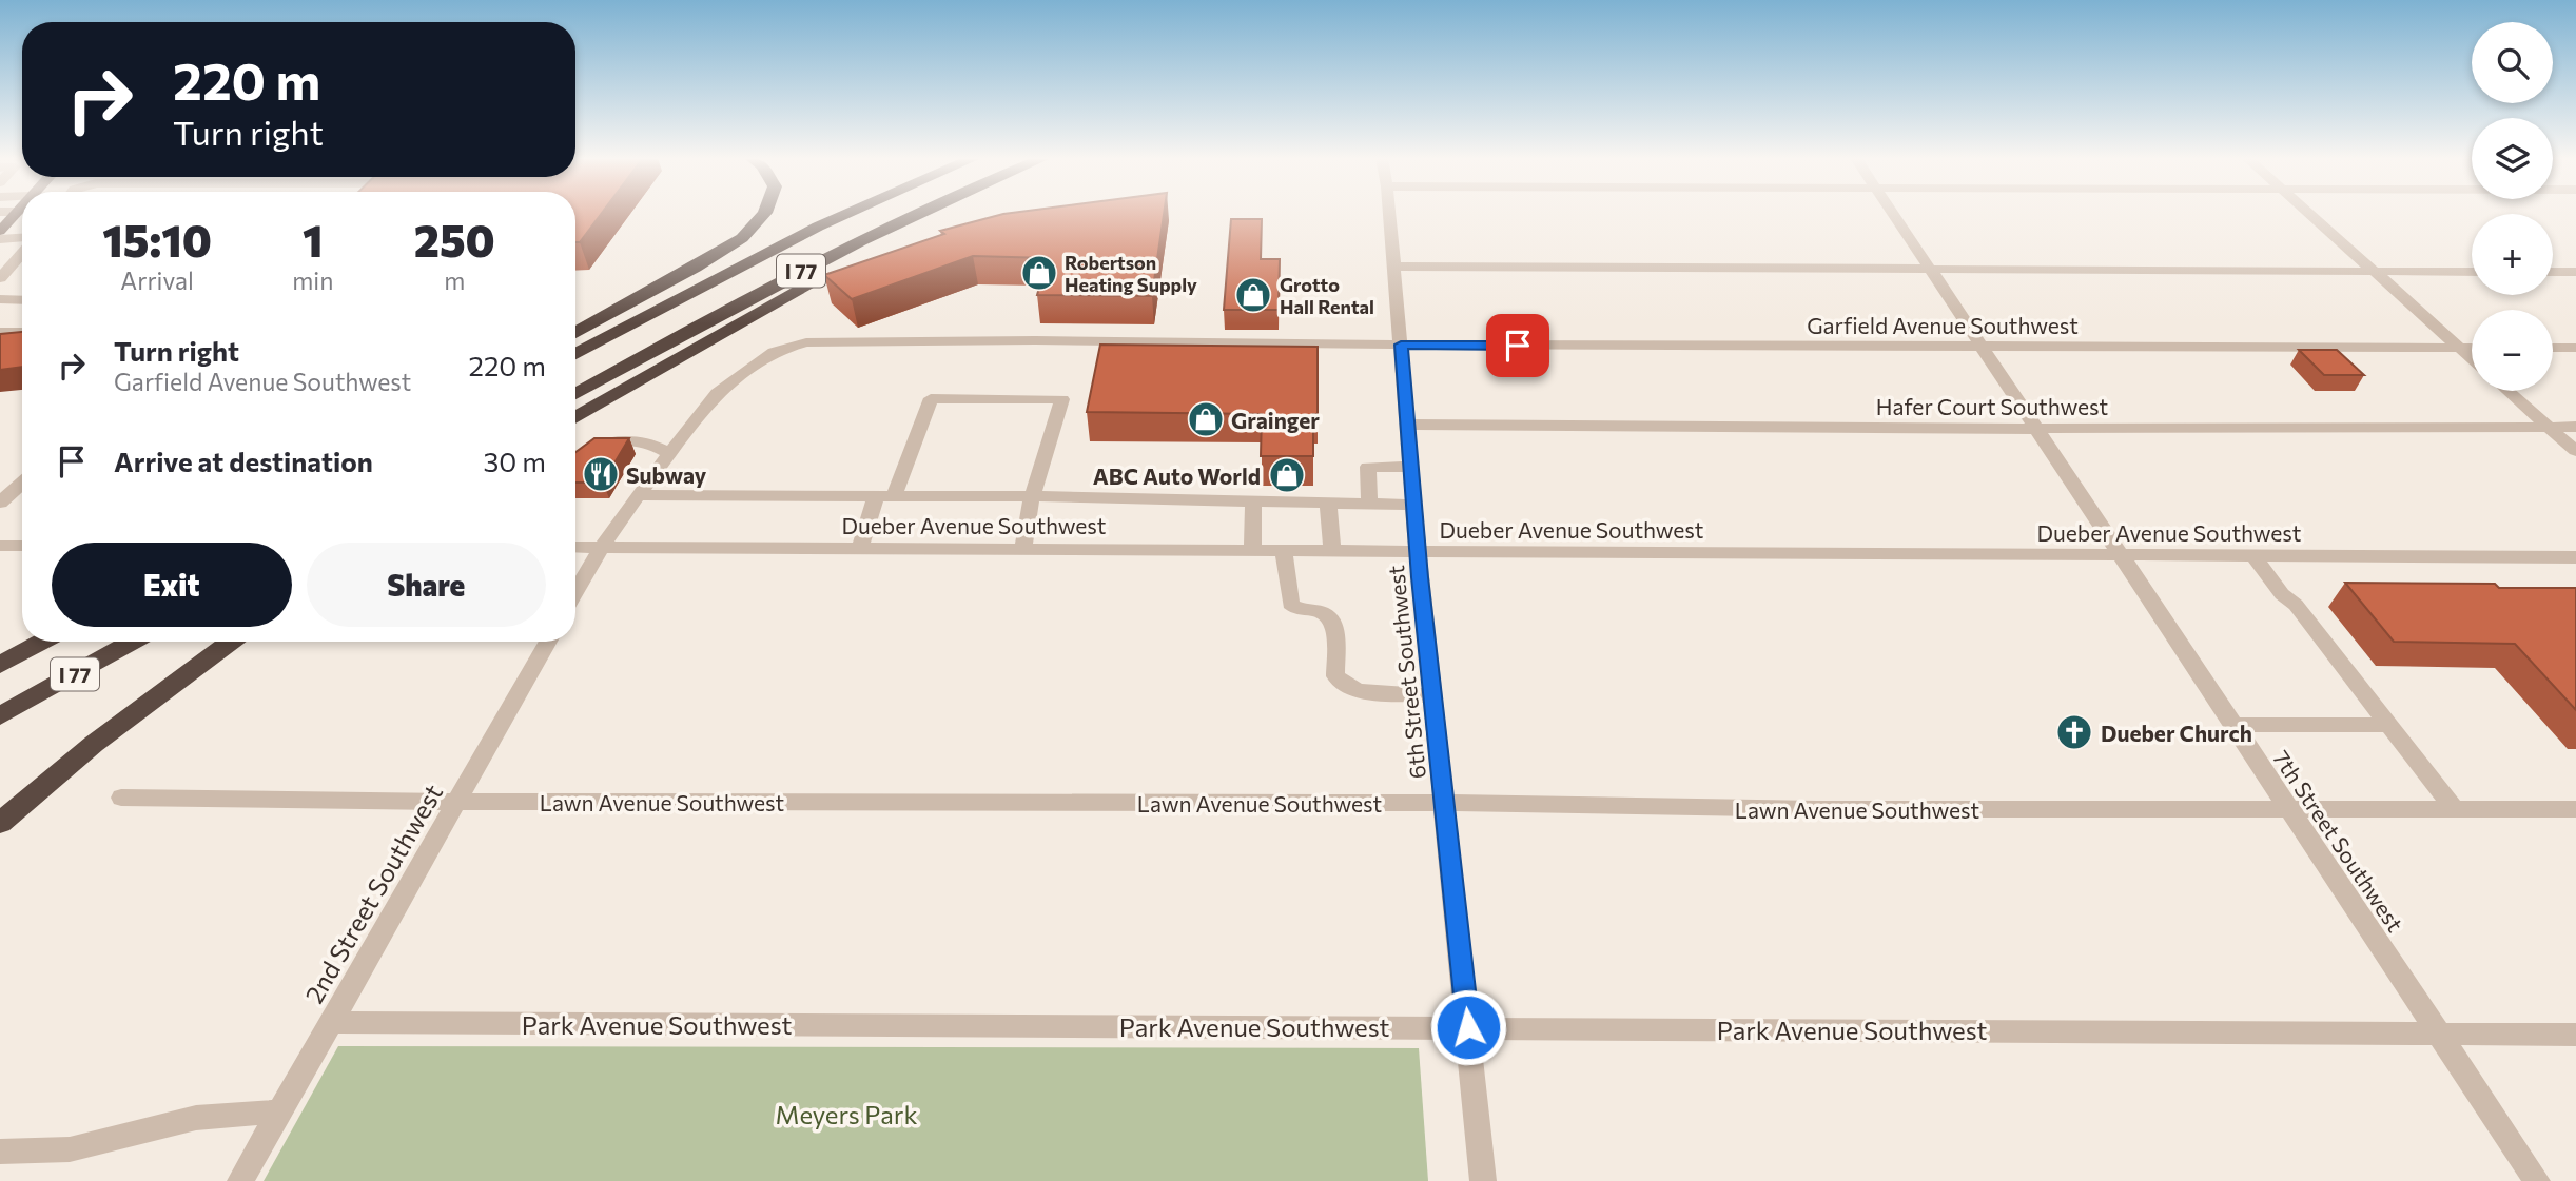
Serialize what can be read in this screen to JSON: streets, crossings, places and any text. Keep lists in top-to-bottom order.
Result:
{
  "streets": {
    "highway": ["I 77"],
    "street": [
      "Garfield Avenue Southwest",
      "Hafer Court Southwest",
      "Dueber Avenue Southwest",
      "6th Street Southwest",
      "Lawn Avenue Southwest",
      "7th Street Southwest",
      "2nd Street Southwest",
      "Park Avenue Southwest"
    ]
  },
  "crossings": [
    ["Garfield Avenue Southwest", "Dueber Avenue Southwest"],
    ["Garfield Avenue Southwest", "6th Street Southwest"],
    ["Garfield Avenue Southwest", "7th Street Southwest"],
    ["Hafer Court Southwest", "6th Street Southwest"],
    ["Hafer Court Southwest", "7th Street Southwest"],
    ["Dueber Avenue Southwest", "6th Street Southwest"],
    ["Dueber Avenue Southwest", "7th Street Southwest"],
    ["6th Street Southwest", "Lawn Avenue Southwest"],
    ["6th Street Southwest", "Park Avenue Southwest"],
    ["Lawn Avenue Southwest", "7th Street Southwest"],
    ["Lawn Avenue Southwest", "2nd Street Southwest"],
    ["7th Street Southwest", "Park Avenue Southwest"],
    ["2nd Street Southwest", "Park Avenue Southwest"]
  ],
  "parks": ["Meyers Park"],
  "places": {
    "shop": [
      "Robertson Heating Supply",
      "Grotto Hall Rental",
      "Grainger",
      "ABC Auto World"
    ],
    "restaurant": ["Subway"],
    "church": ["Dueber Church"]
  },
  "page": {
    "map_buttons": ["+", "−"],
    "turn": ["220 m", "Turn right"],
    "eta": [
      "15:10",
      "Arrival",
      "1",
      "min",
      "250",
      "m"
    ],
    "list": [
      {
        "name": "Turn right",
        "note": "Garfield Avenue Southwest",
        "value": "220 m"
      },
      {
        "name": "Arrive at destination",
        "value": "30 m"
      }
    ],
    "buttons": ["Exit", "Share"]
  }
}
